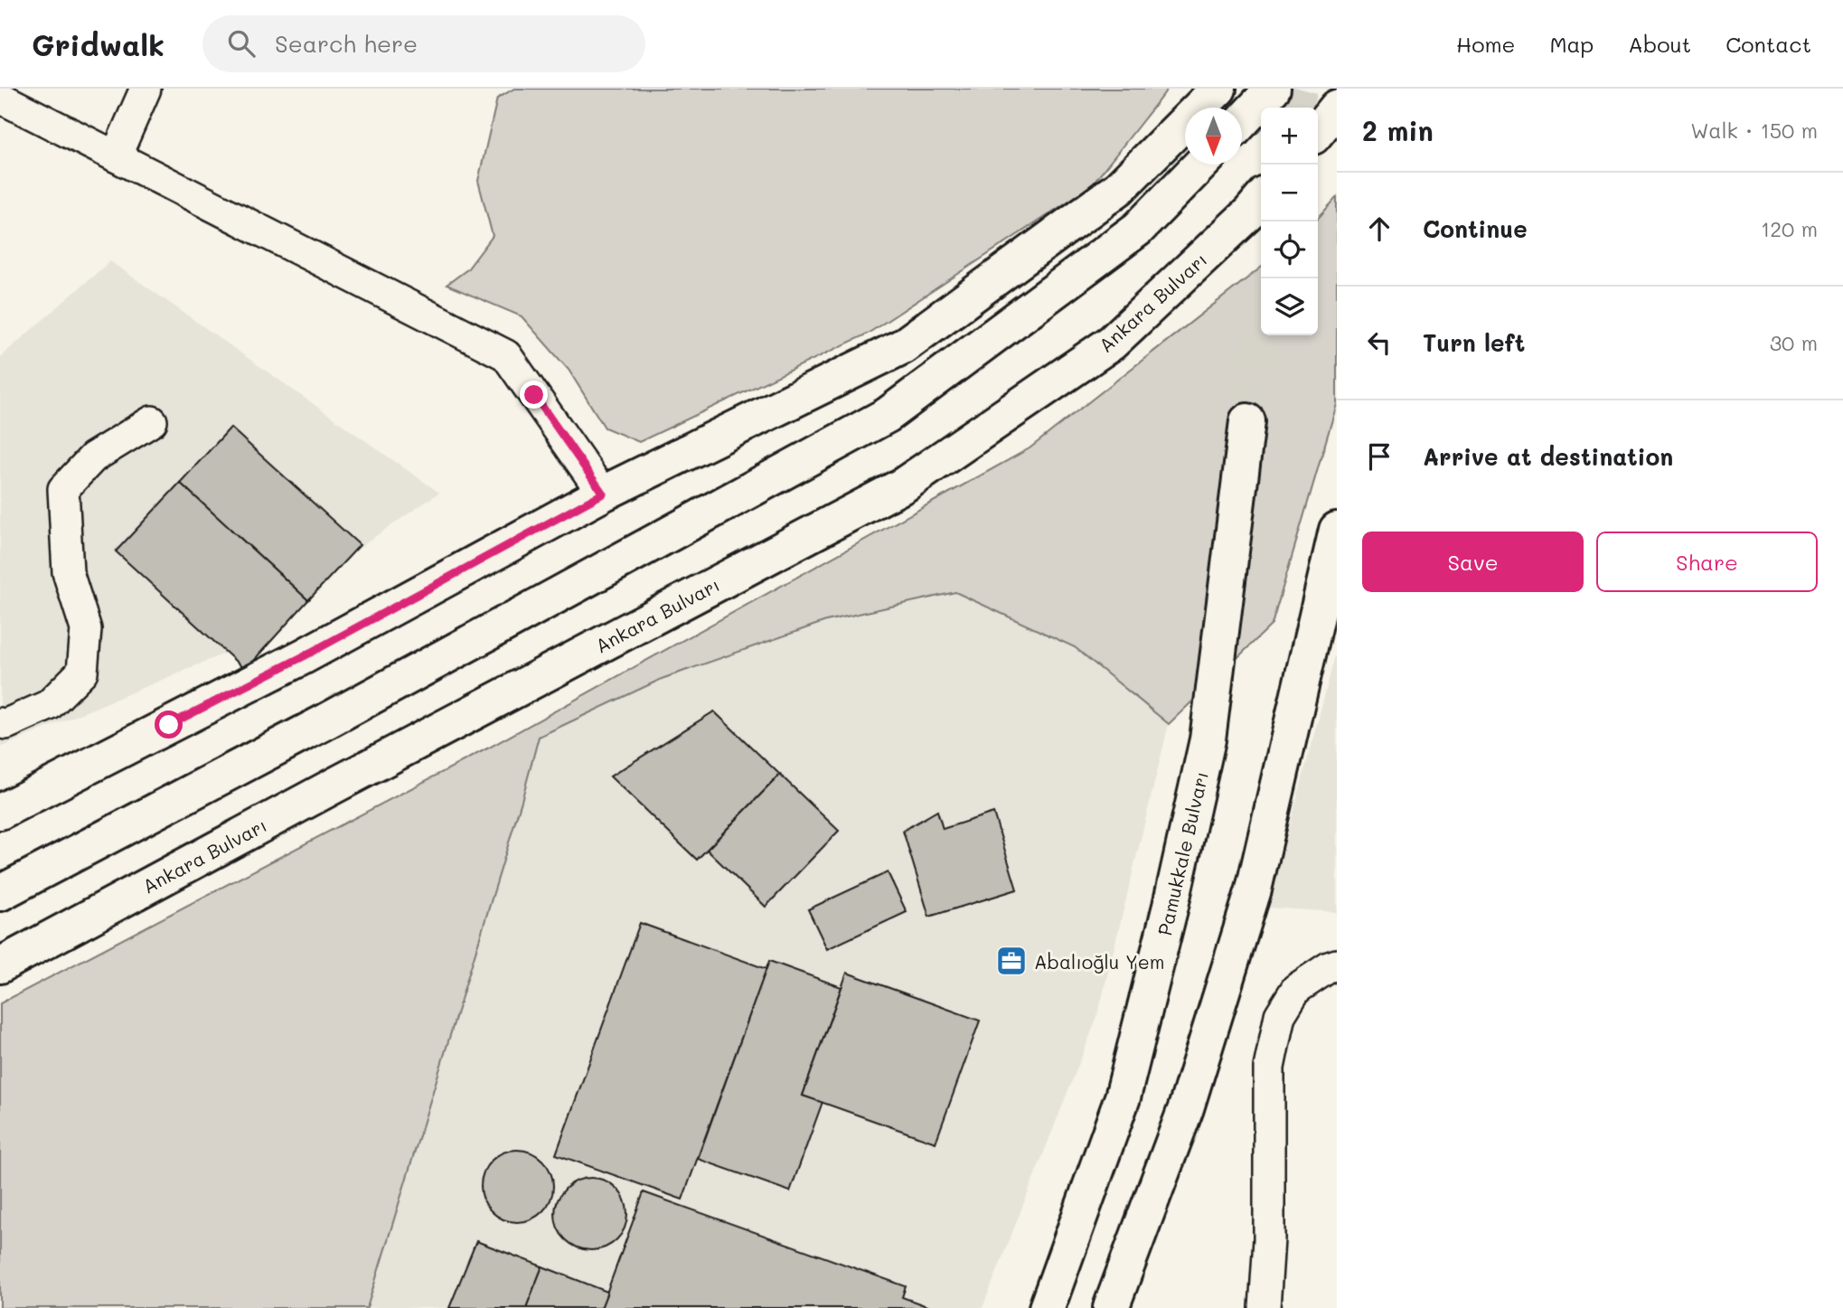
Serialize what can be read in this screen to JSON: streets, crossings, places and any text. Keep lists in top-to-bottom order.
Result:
{
  "streets": {
    "main road": ["Ankara Bulvarı", "Pamukkale Bulvarı"]
  },
  "places": {
    "office": ["Abalıoğlu Yem"]
  },
  "north": "bottom",
  "page": {
    "header": "Gridwalk",
    "search": "Search here",
    "nav": [
      "Home",
      "Map",
      "About",
      "Contact"
    ],
    "heading": ["2 min", "Walk · 150 m"],
    "map_buttons": ["+", "−"],
    "list": [
      ["Continue", "120 m"],
      ["Turn left", "30 m"],
      "Arrive at destination"
    ],
    "buttons": ["Save", "Share"]
  }
}
